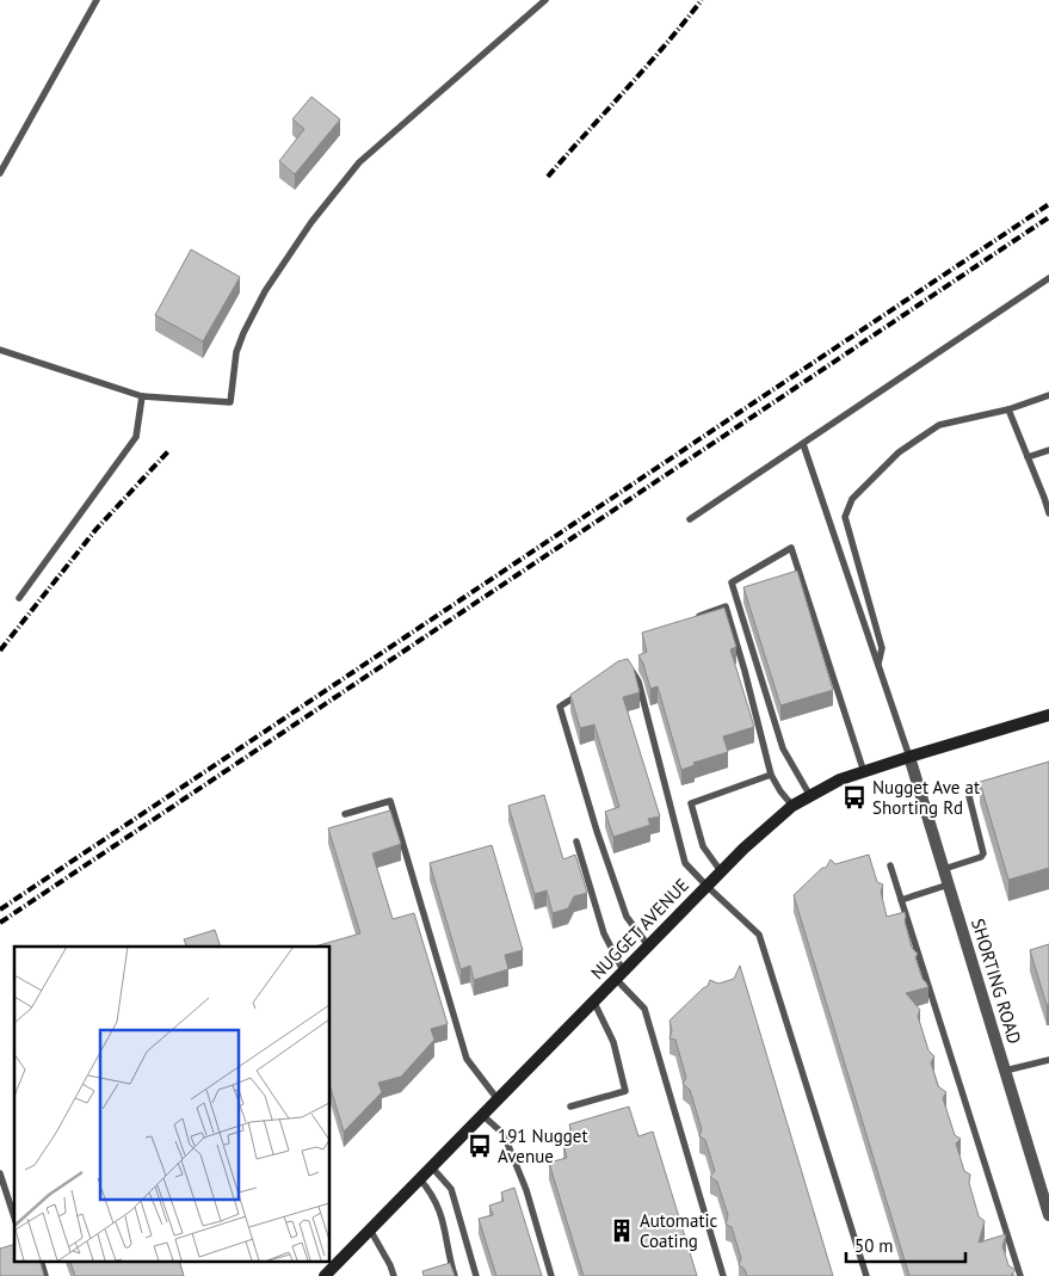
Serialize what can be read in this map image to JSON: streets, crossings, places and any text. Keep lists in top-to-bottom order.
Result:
{
  "streets": {
    "street": ["NUGGET AVENUE", "SHORTING ROAD"]
  },
  "crossings": [
    ["NUGGET AVENUE", "SHORTING ROAD"]
  ],
  "places": {
    "bus stop": ["Nugget Ave at Shorting Rd", "191 Nugget Avenue"],
    "building": ["Automatic Coating"]
  },
  "scale_bar": "50 m"
}
